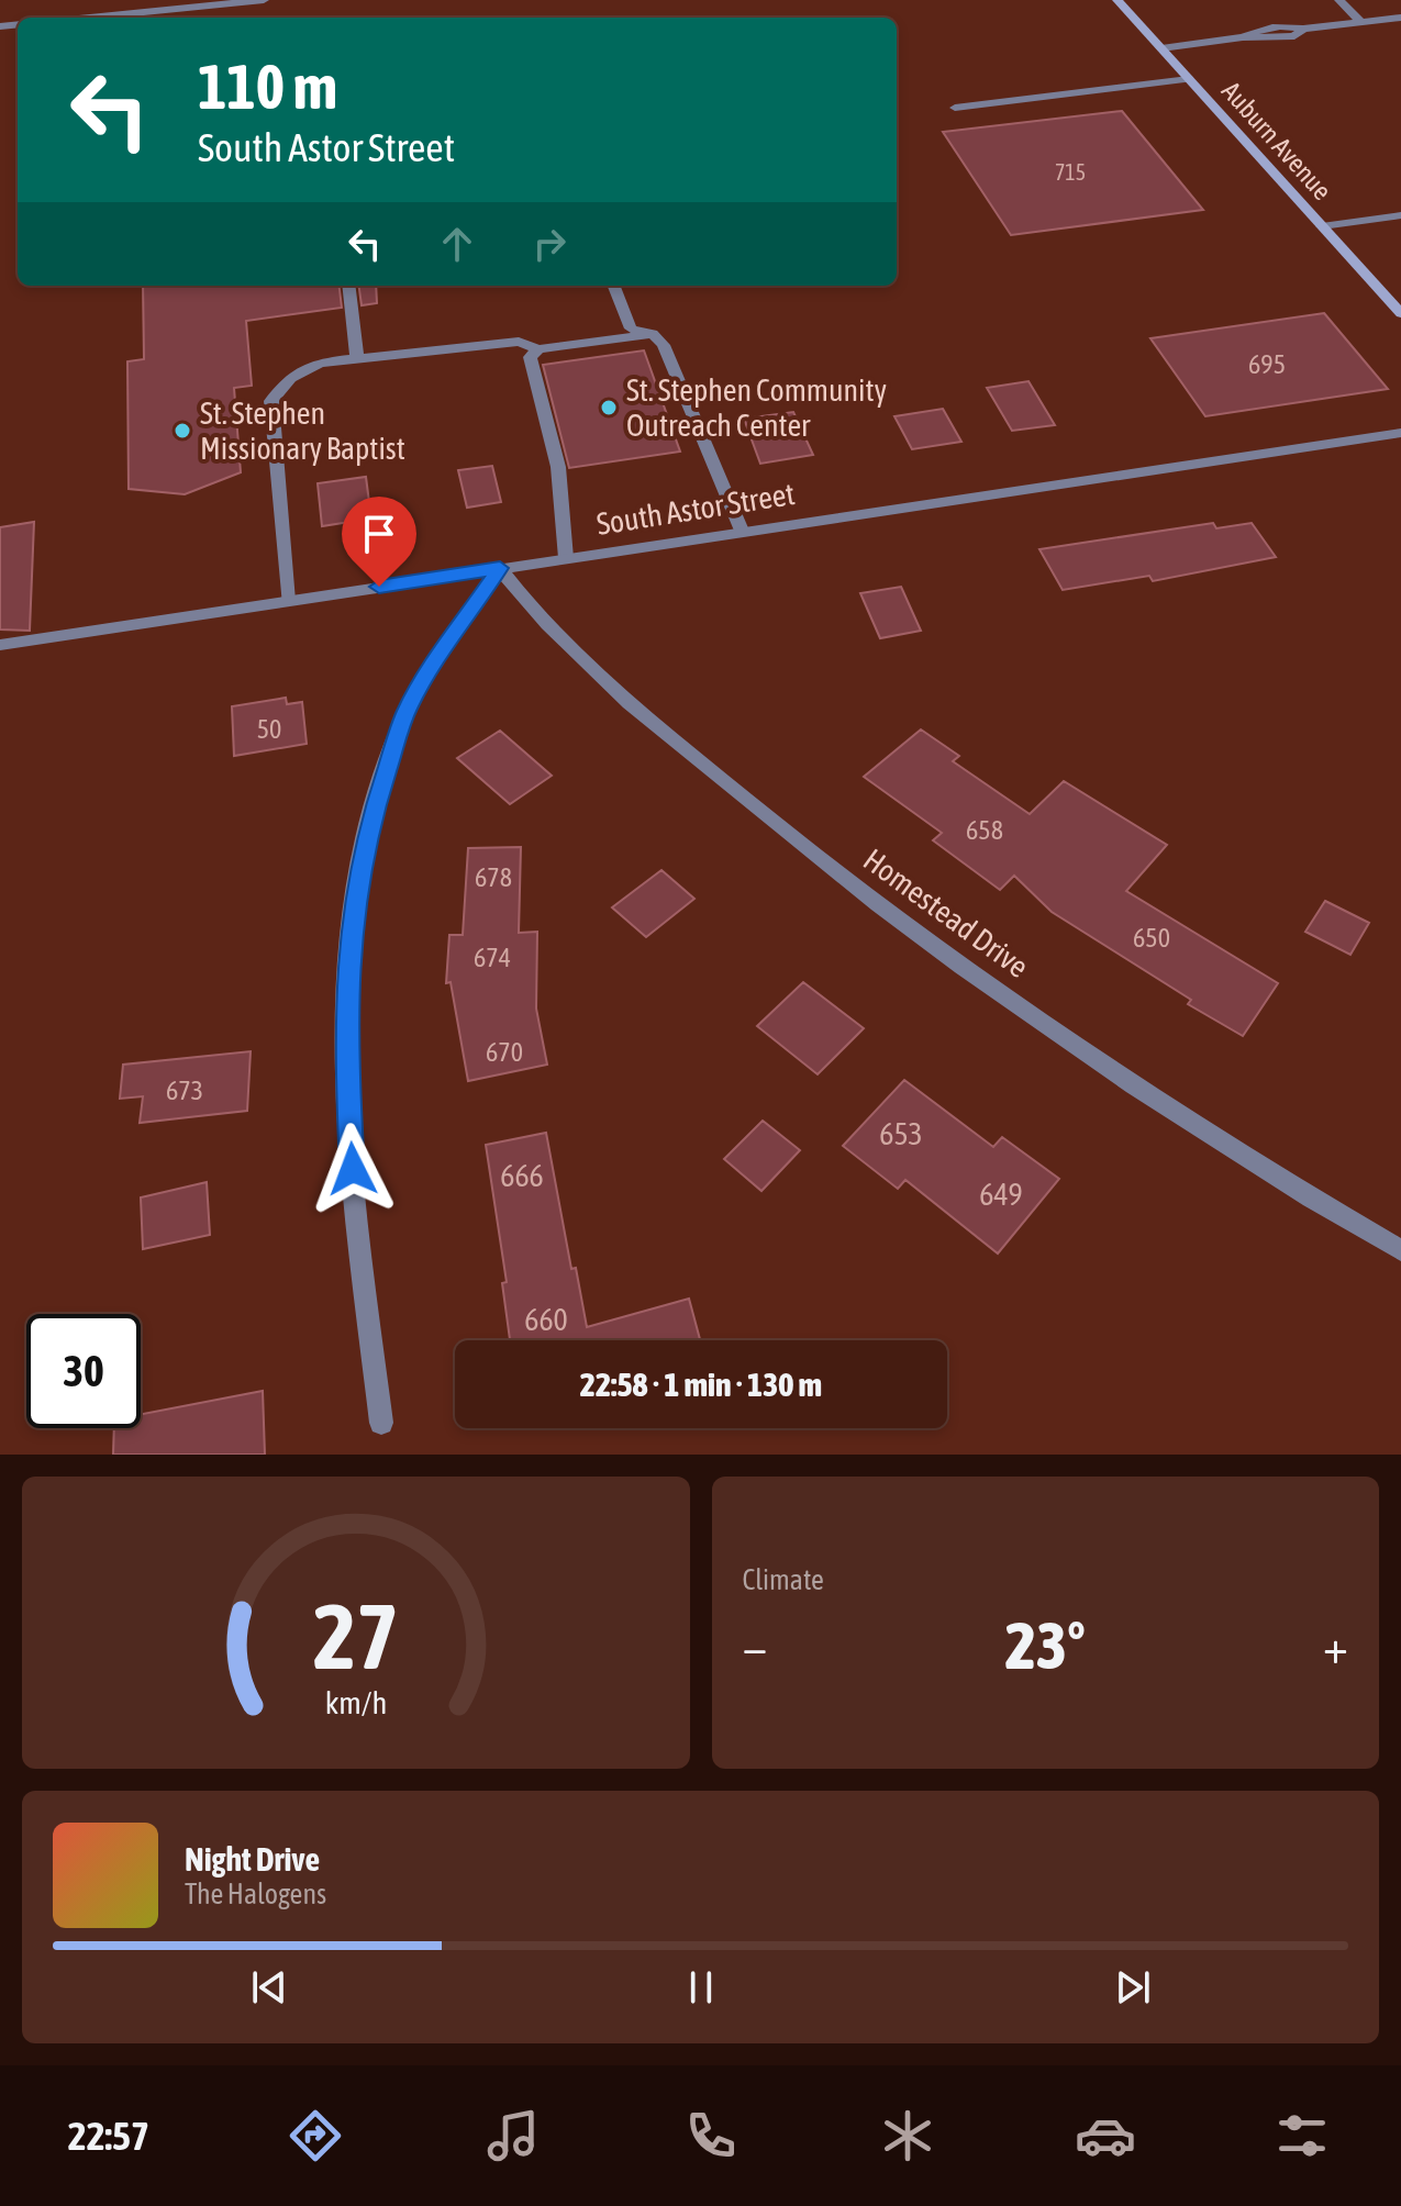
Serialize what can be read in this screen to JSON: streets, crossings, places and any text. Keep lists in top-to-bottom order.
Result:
{
  "streets": {
    "main road": ["Auburn Avenue"],
    "street": ["South Astor Street", "Homestead Drive"]
  },
  "crossings": [
    ["South Astor Street", "Homestead Drive"]
  ],
  "places": ["St. Stephen Community Outreach Center", "St. Stephen Missionary Baptist"],
  "house_numbers": [
    "715",
    "695",
    "50",
    "658",
    "678",
    "650",
    "674",
    "670",
    "673",
    "653",
    "666",
    "649",
    "660"
  ],
  "page": {
    "turn": ["110 m", "South Astor Street"],
    "limit": "30",
    "trip": "22:58 · 1 min · 130 m",
    "tile": "Climate",
    "heat": ["−", "23°", "+"],
    "song": ["Night Drive", "The Halogens"],
    "tabs": "22:57",
    "gauge": ["27", "km/h"]
  }
}
